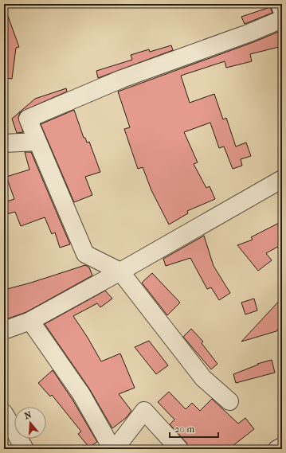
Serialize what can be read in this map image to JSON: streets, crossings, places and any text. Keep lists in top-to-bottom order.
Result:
{
  "scale_bar": "20 m",
  "north": "top"
}
